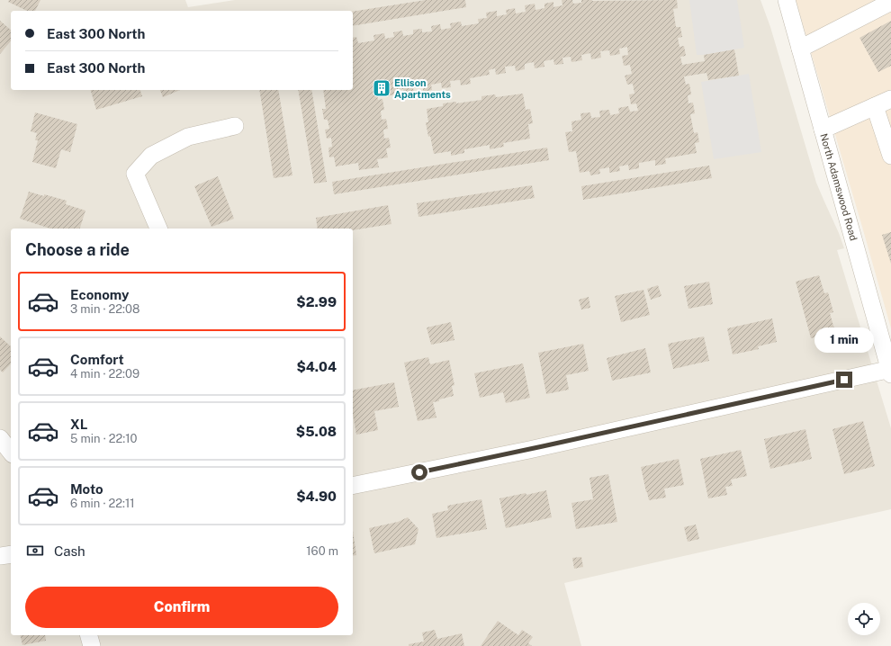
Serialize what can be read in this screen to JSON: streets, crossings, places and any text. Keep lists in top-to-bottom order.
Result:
{
  "streets": {
    "street": ["North Adamswood Road"]
  },
  "places": {
    "building": ["Ellison Apartments"]
  },
  "page": {
    "banner": ["East 300 North", "East 300 North"],
    "heading": "Choose a ride",
    "list": [
      {
        "name": "Economy",
        "note": "3 min · 22:08",
        "value": "$2.99"
      },
      {
        "name": "Comfort",
        "note": "4 min · 22:09",
        "value": "$4.04"
      },
      {
        "name": "XL",
        "note": "5 min · 22:10",
        "value": "$5.08"
      },
      {
        "name": "Moto",
        "note": "6 min · 22:11",
        "value": "$4.90"
      }
    ],
    "bubble": "1 min",
    "pay": ["Cash", "160 m"],
    "buttons": "Confirm"
  }
}
